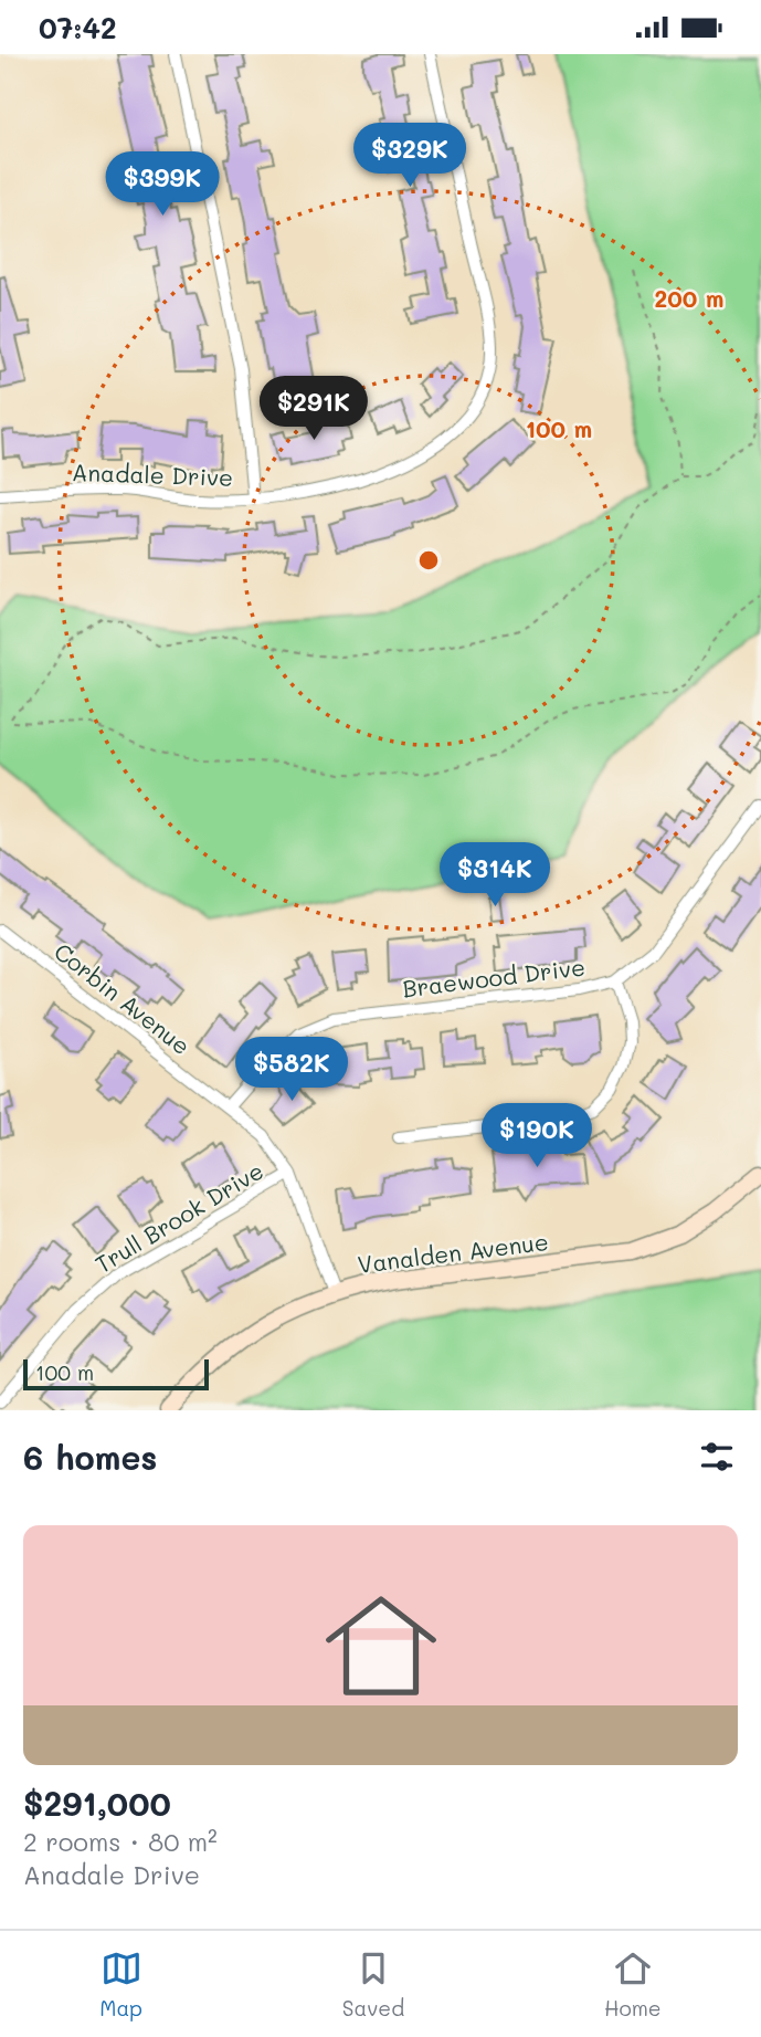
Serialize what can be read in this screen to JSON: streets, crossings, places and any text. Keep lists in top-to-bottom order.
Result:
{
  "streets": {
    "main road": ["Vanalden Avenue"],
    "street": [
      "Anadale Drive",
      "Braewood Drive",
      "Corbin Avenue",
      "Trull Brook Drive"
    ]
  },
  "crossings": [
    ["Braewood Drive", "Corbin Avenue"],
    ["Corbin Avenue", "Trull Brook Drive"],
    ["Corbin Avenue", "Vanalden Avenue"]
  ],
  "scale_bar": "100 m",
  "page": {
    "status": "07:42",
    "price": [
      "$329K",
      "$399K",
      "$291K",
      "$314K",
      "$582K",
      "$190K"
    ],
    "scale": "100 m",
    "heading": "6 homes",
    "list": [
      {
        "name": "$291,000",
        "note": "2 rooms · 80 m² · Anadale Drive"
      }
    ],
    "tabs": ["Map", "Saved", "Home"]
  },
  "rings": ["200 m", "100 m"]
}
